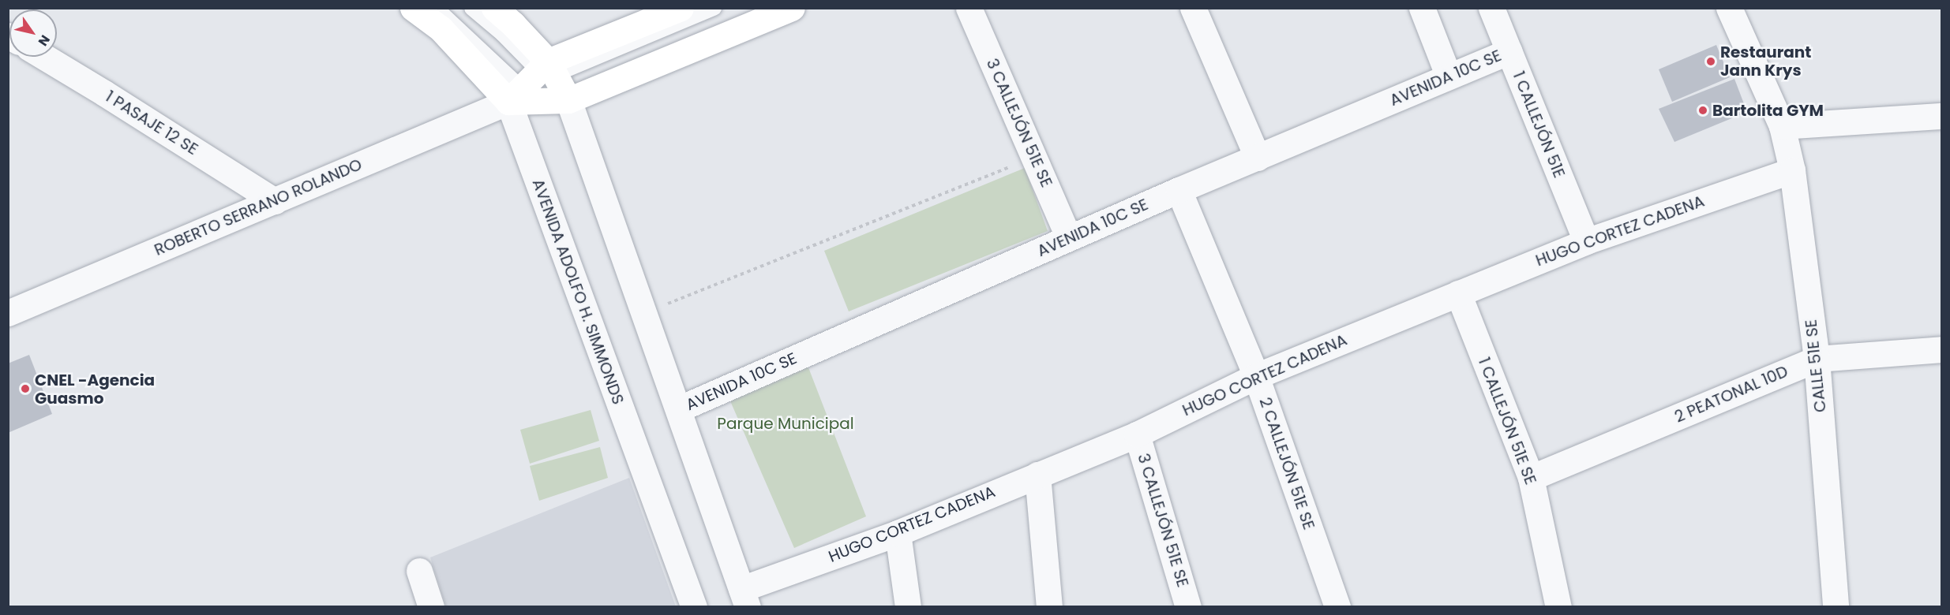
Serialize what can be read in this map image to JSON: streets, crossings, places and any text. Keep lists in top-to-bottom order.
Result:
{
  "streets": {
    "main road": ["ROBERTO SERRANO ROLANDO", "AVENIDA ADOLFO H. SIMMONDS"],
    "street": [
      "AVENIDA 10C SE",
      "1 PASAJE 12 SE",
      "3 CALLEJÓN 51E SE",
      "1 CALLEJÓN 51E",
      "HUGO CORTEZ CADENA",
      "CALLE 51E SE",
      "2 PEATONAL 10D",
      "1 CALLEJÓN 51E SE",
      "2 CALLEJÓN 51E SE"
    ]
  },
  "crossings": [
    ["AVENIDA 10C SE", "3 CALLEJÓN 51E SE"],
    ["AVENIDA 10C SE", "1 CALLEJÓN 51E"],
    ["AVENIDA 10C SE", "2 CALLEJÓN 51E SE"],
    ["1 PASAJE 12 SE", "ROBERTO SERRANO ROLANDO"],
    ["3 CALLEJÓN 51E SE", "HUGO CORTEZ CADENA"],
    ["1 CALLEJÓN 51E", "HUGO CORTEZ CADENA"],
    ["ROBERTO SERRANO ROLANDO", "AVENIDA ADOLFO H. SIMMONDS"],
    ["HUGO CORTEZ CADENA", "CALLE 51E SE"],
    ["HUGO CORTEZ CADENA", "1 CALLEJÓN 51E SE"],
    ["HUGO CORTEZ CADENA", "2 CALLEJÓN 51E SE"],
    ["CALLE 51E SE", "2 PEATONAL 10D"],
    ["2 PEATONAL 10D", "1 CALLEJÓN 51E SE"]
  ],
  "parks": ["Parque Municipal"],
  "places": ["Restaurant Jann Krys", "Bartolita GYM", "CNEL -Agencia Guasmo"],
  "north": "bottom right"
}
